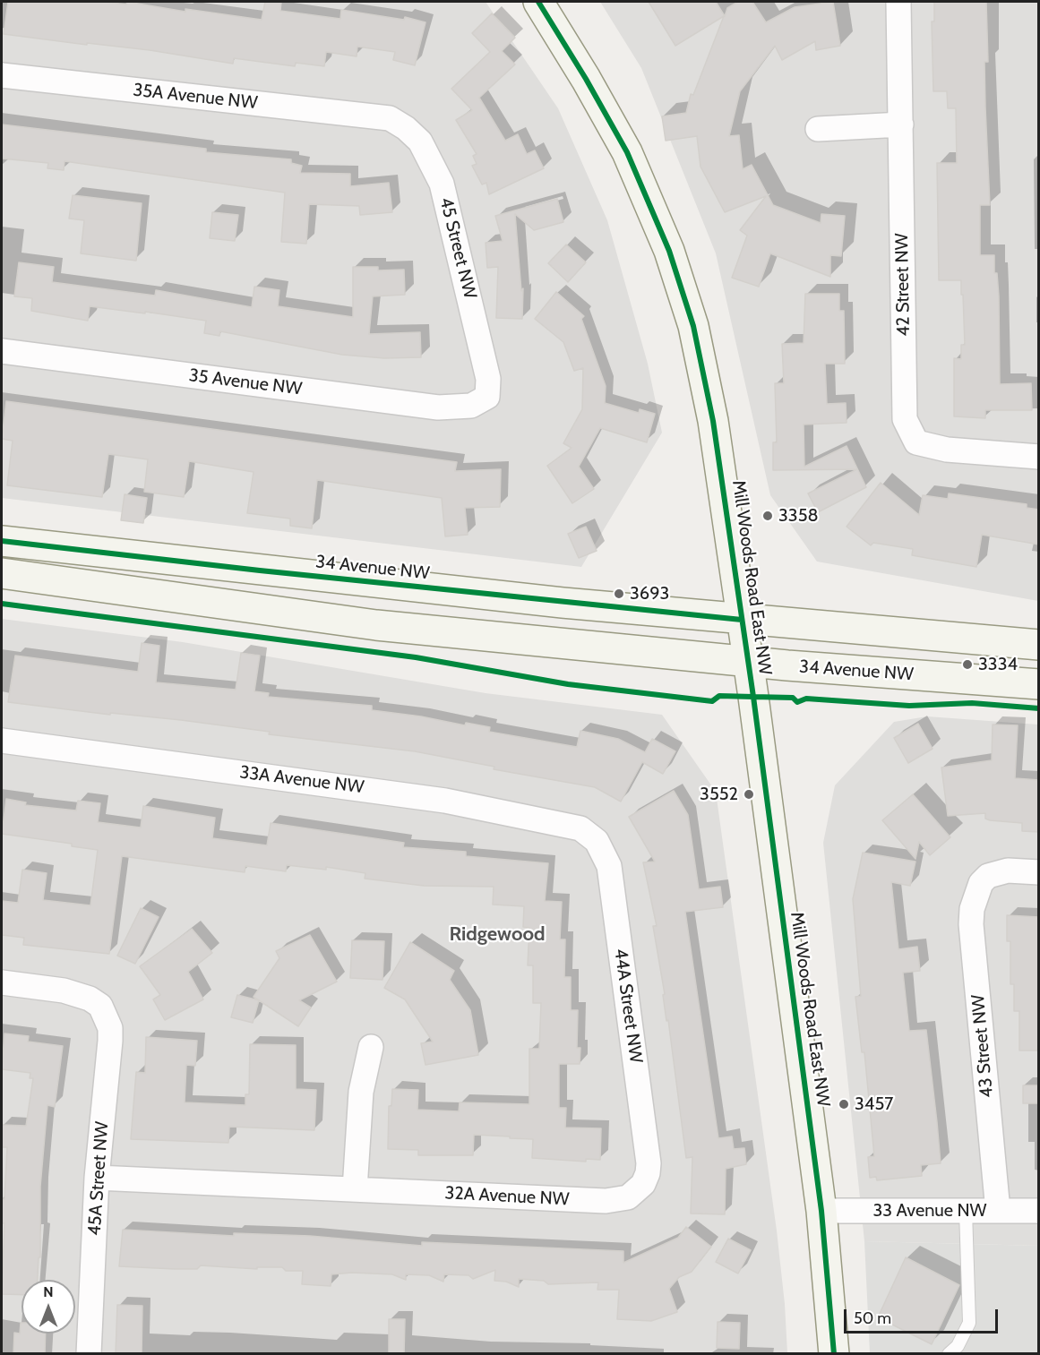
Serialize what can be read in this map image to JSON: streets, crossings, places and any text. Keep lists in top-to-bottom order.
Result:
{
  "streets": {
    "main road": ["34 Avenue NW", "Mill Woods Road East NW"],
    "street": [
      "35A Avenue NW",
      "45 Street NW",
      "42 Street NW",
      "35 Avenue NW",
      "33A Avenue NW",
      "44A Street NW",
      "43 Street NW",
      "45A Street NW",
      "32A Avenue NW",
      "33 Avenue NW"
    ]
  },
  "crossings": [
    ["35A Avenue NW", "45 Street NW"],
    ["45 Street NW", "35 Avenue NW"],
    ["34 Avenue NW", "Mill Woods Road East NW"],
    ["Mill Woods Road East NW", "33 Avenue NW"],
    ["33A Avenue NW", "44A Street NW"],
    ["44A Street NW", "32A Avenue NW"],
    ["43 Street NW", "33 Avenue NW"],
    ["45A Street NW", "32A Avenue NW"]
  ],
  "districts": ["Ridgewood"],
  "places": [
    "3358",
    "3693",
    "3334",
    "3552",
    "3457"
  ],
  "scale_bar": "50 m",
  "north": "top"
}
